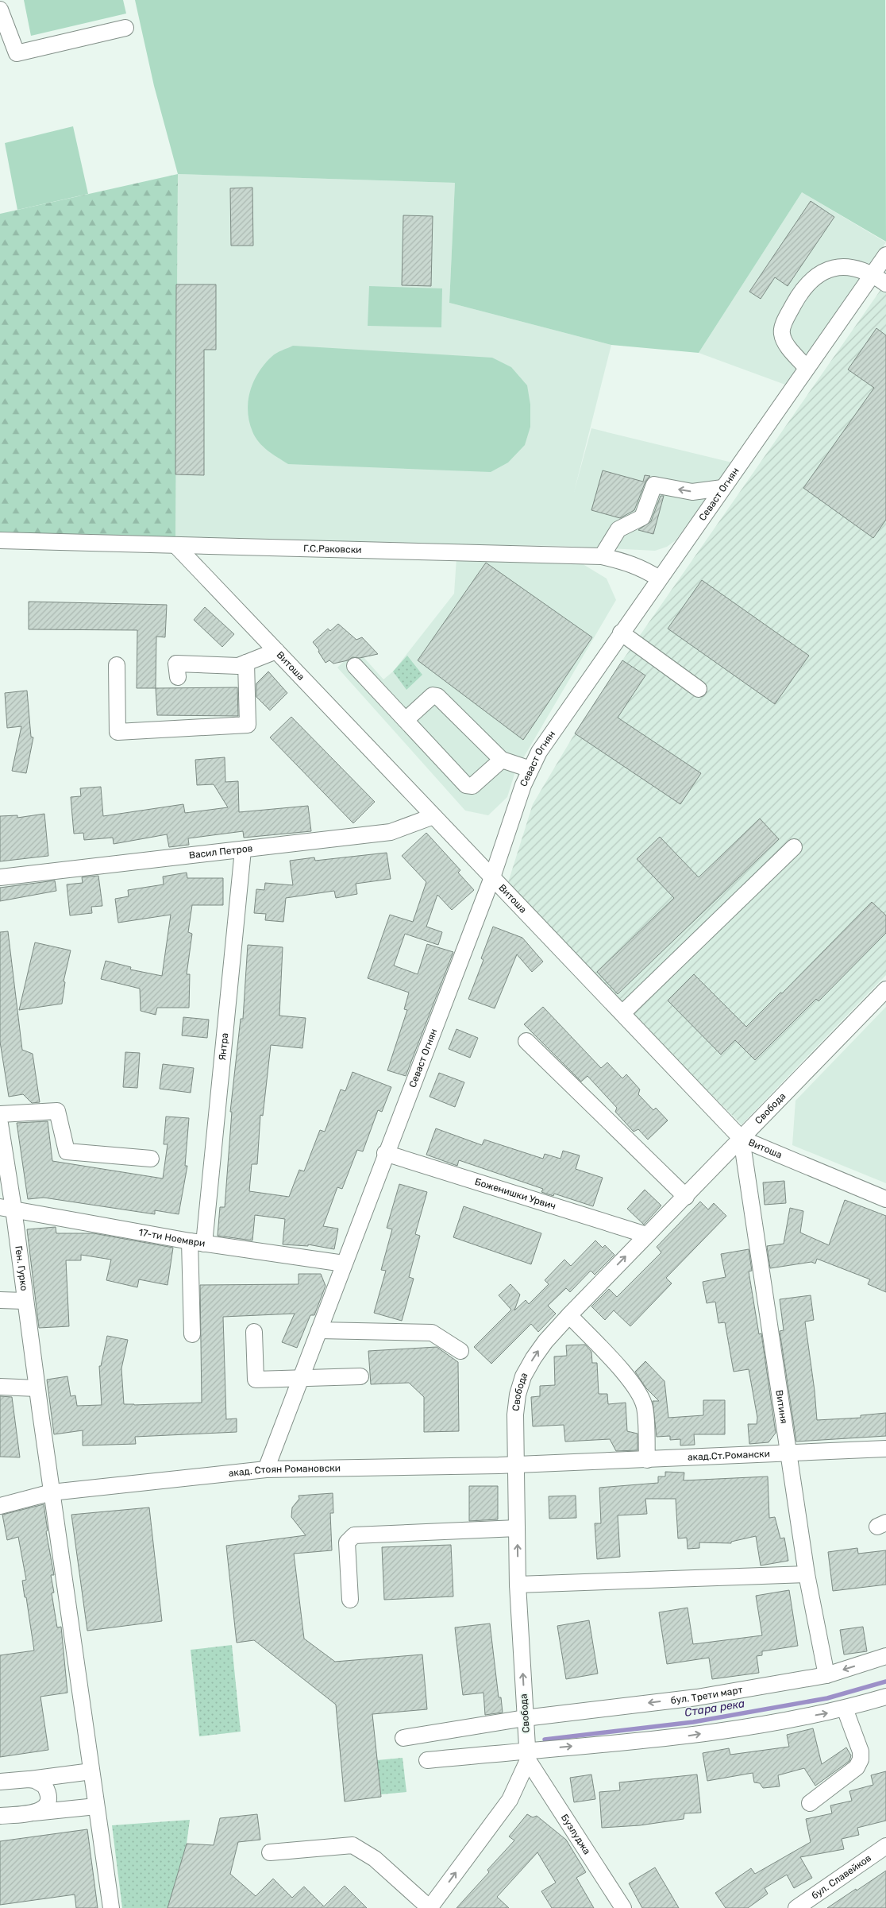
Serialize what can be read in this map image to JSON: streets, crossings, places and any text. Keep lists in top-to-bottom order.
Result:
{
  "streets": {
    "street": [
      "Севаст Огнян",
      "Г.С.Раковски",
      "Витоша",
      "Васил Петров",
      "Янтра",
      "Свобода",
      "Боженишки Урвич",
      "17-ти Ноември",
      "Ген. Гурко",
      "Витиня",
      "акад.Ст.Романски",
      "акад. Стоян Романовски",
      "бул. Трети март",
      "Бузлуджа",
      "бул. Славейков"
    ]
  },
  "crossings": [
    ["Севаст Огнян", "Г.С.Раковски"],
    ["Севаст Огнян", "Витоша"],
    ["Севаст Огнян", "Боженишки Урвич"],
    ["Севаст Огнян", "17-ти Ноември"],
    ["Севаст Огнян", "акад. Стоян Романовски"],
    ["Г.С.Раковски", "Витоша"],
    ["Витоша", "Васил Петров"],
    ["Витоша", "Свобода"],
    ["Витоша", "Витиня"],
    ["Васил Петров", "Янтра"],
    ["Янтра", "17-ти Ноември"],
    ["Свобода", "Боженишки Урвич"],
    ["Свобода", "Витиня"],
    ["Свобода", "акад. Стоян Романовски"],
    ["Свобода", "бул. Трети март"],
    ["Свобода", "Бузлуджа"],
    ["17-ти Ноември", "Ген. Гурко"],
    ["Ген. Гурко", "акад. Стоян Романовски"],
    ["Витиня", "акад.Ст.Романски"],
    ["Витиня", "бул. Трети март"],
    ["акад.Ст.Романски", "акад. Стоян Романовски"]
  ],
  "one_way": ["Свобода"],
  "water": ["Стара река"]
}
